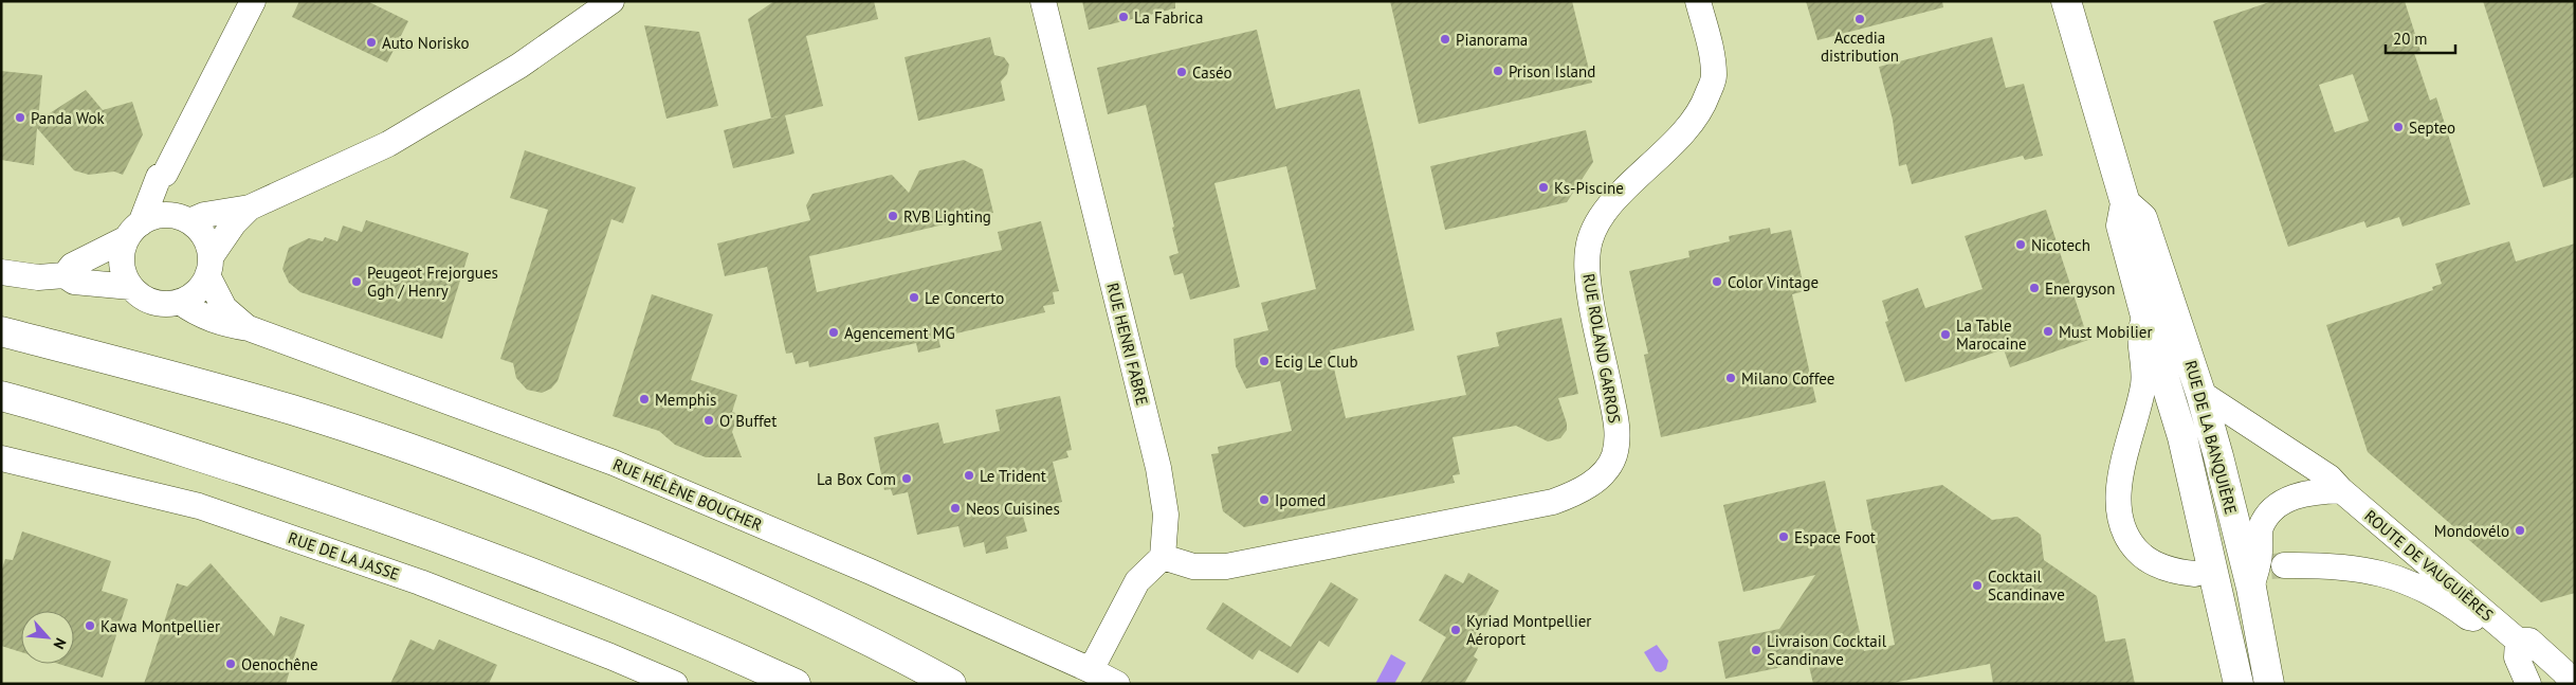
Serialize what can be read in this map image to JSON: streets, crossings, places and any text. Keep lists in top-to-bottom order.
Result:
{
  "streets": {
    "main road": ["RUE DE LA BANQUIÈRE"],
    "street": [
      "RUE HENRI FABRE",
      "RUE ROLAND GARROS",
      "RUE HÉLÈNE BOUCHER",
      "RUE DE LA JASSE",
      "ROUTE DE VAUGUIÈRES"
    ]
  },
  "crossings": [
    ["RUE HENRI FABRE", "RUE ROLAND GARROS"],
    ["RUE DE LA BANQUIÈRE", "ROUTE DE VAUGUIÈRES"]
  ],
  "places": [
    "La Fabrica",
    "Accedia distribution",
    "Pianorama",
    "Auto Norisko",
    "Prison Island",
    "Caséo",
    "Panda Wok",
    "Septeo",
    "Ks-Piscine",
    "RVB Lighting",
    "Nicotech",
    "Peugeot Frejorgues Ggh / Henry",
    "Color Vintage",
    "Energyson",
    "Le Concerto",
    "Must Mobilier",
    "Agencement MG",
    "La Table Marocaine",
    "Ecig Le Club",
    "Milano Coffee",
    "Memphis",
    "O’ Buffet",
    "Le Trident",
    "La Box Com",
    "Ipomed",
    "Neos Cuisines",
    "Mondovélo",
    "Espace Foot",
    "Cocktail Scandinave",
    "Kawa Montpellier",
    "Kyriad Montpellier Aéroport",
    "Livraison Cocktail Scandinave",
    "Oenochêne"
  ],
  "scale_bar": "20 m",
  "north": "bottom right"
}
